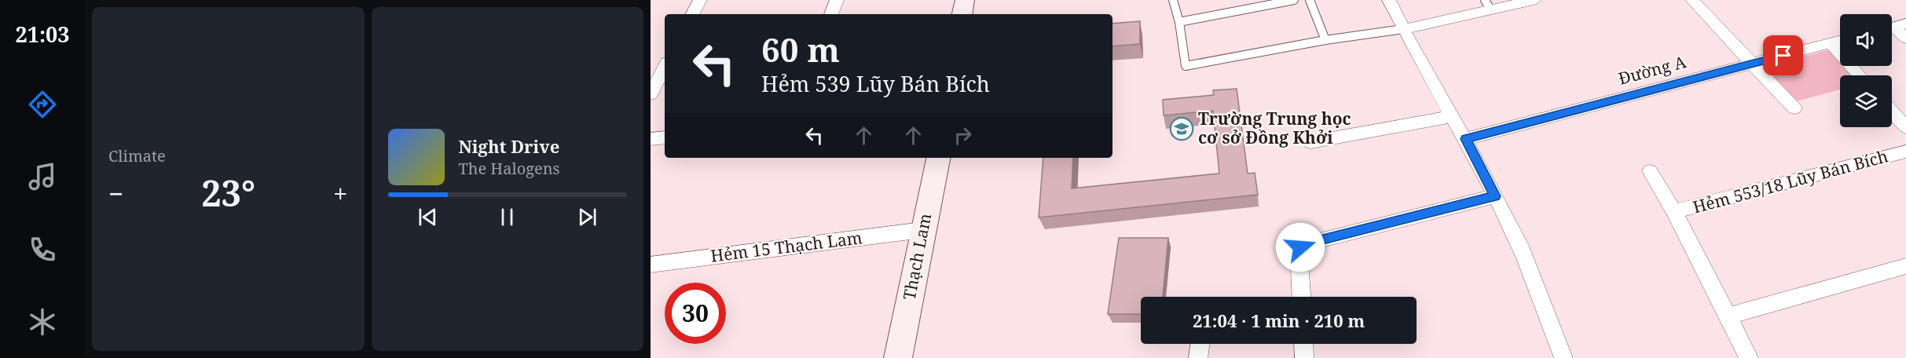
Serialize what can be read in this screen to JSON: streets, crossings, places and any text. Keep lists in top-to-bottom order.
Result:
{
  "streets": {
    "street": [
      "Đường A",
      "Hẻm 553/18 Lũy Bán Bích",
      "Hẻm 15 Thạch Lam",
      "Thạch Lam"
    ]
  },
  "crossings": [
    ["Hẻm 15 Thạch Lam", "Thạch Lam"]
  ],
  "places": {
    "school or university": ["Trường Trung học cơ sở Đồng Khởi"]
  },
  "page": {
    "tabs": "21:03",
    "tile": "Climate",
    "turn": ["60 m", "Hẻm 539 Lũy Bán Bích"],
    "song": ["Night Drive", "The Halogens"],
    "heat": ["−", "23°", "+"],
    "limit": "30",
    "trip": "21:04 · 1 min · 210 m"
  }
}
